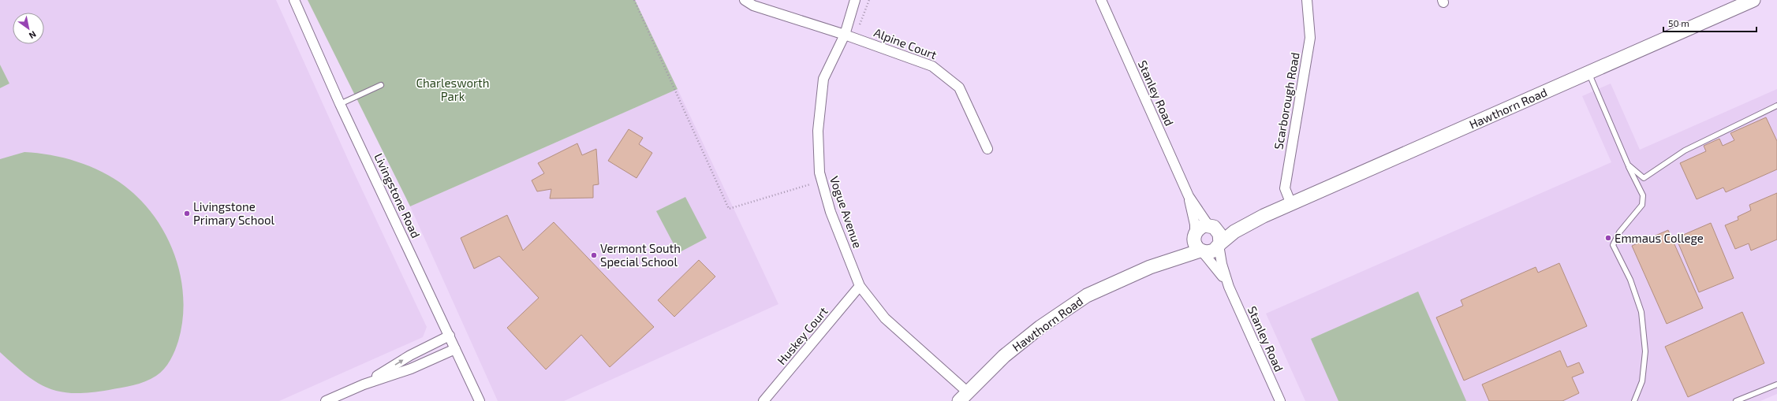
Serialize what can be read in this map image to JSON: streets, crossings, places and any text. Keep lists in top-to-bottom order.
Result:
{
  "streets": {
    "main road": ["Hawthorn Road"],
    "street": [
      "Alpine Court",
      "Stanley Road",
      "Scarborough Road",
      "Livingstone Road",
      "Vogue Avenue",
      "Huskey Court"
    ]
  },
  "crossings": [
    ["Alpine Court", "Vogue Avenue"],
    ["Stanley Road", "Hawthorn Road"],
    ["Scarborough Road", "Hawthorn Road"],
    ["Hawthorn Road", "Vogue Avenue"],
    ["Vogue Avenue", "Huskey Court"]
  ],
  "parks": ["Charlesworth Park"],
  "places": ["Livingstone Primary School", "Emmaus College", "Vermont South Special School"],
  "scale_bar": "50 m",
  "north": "bottom right"
}
